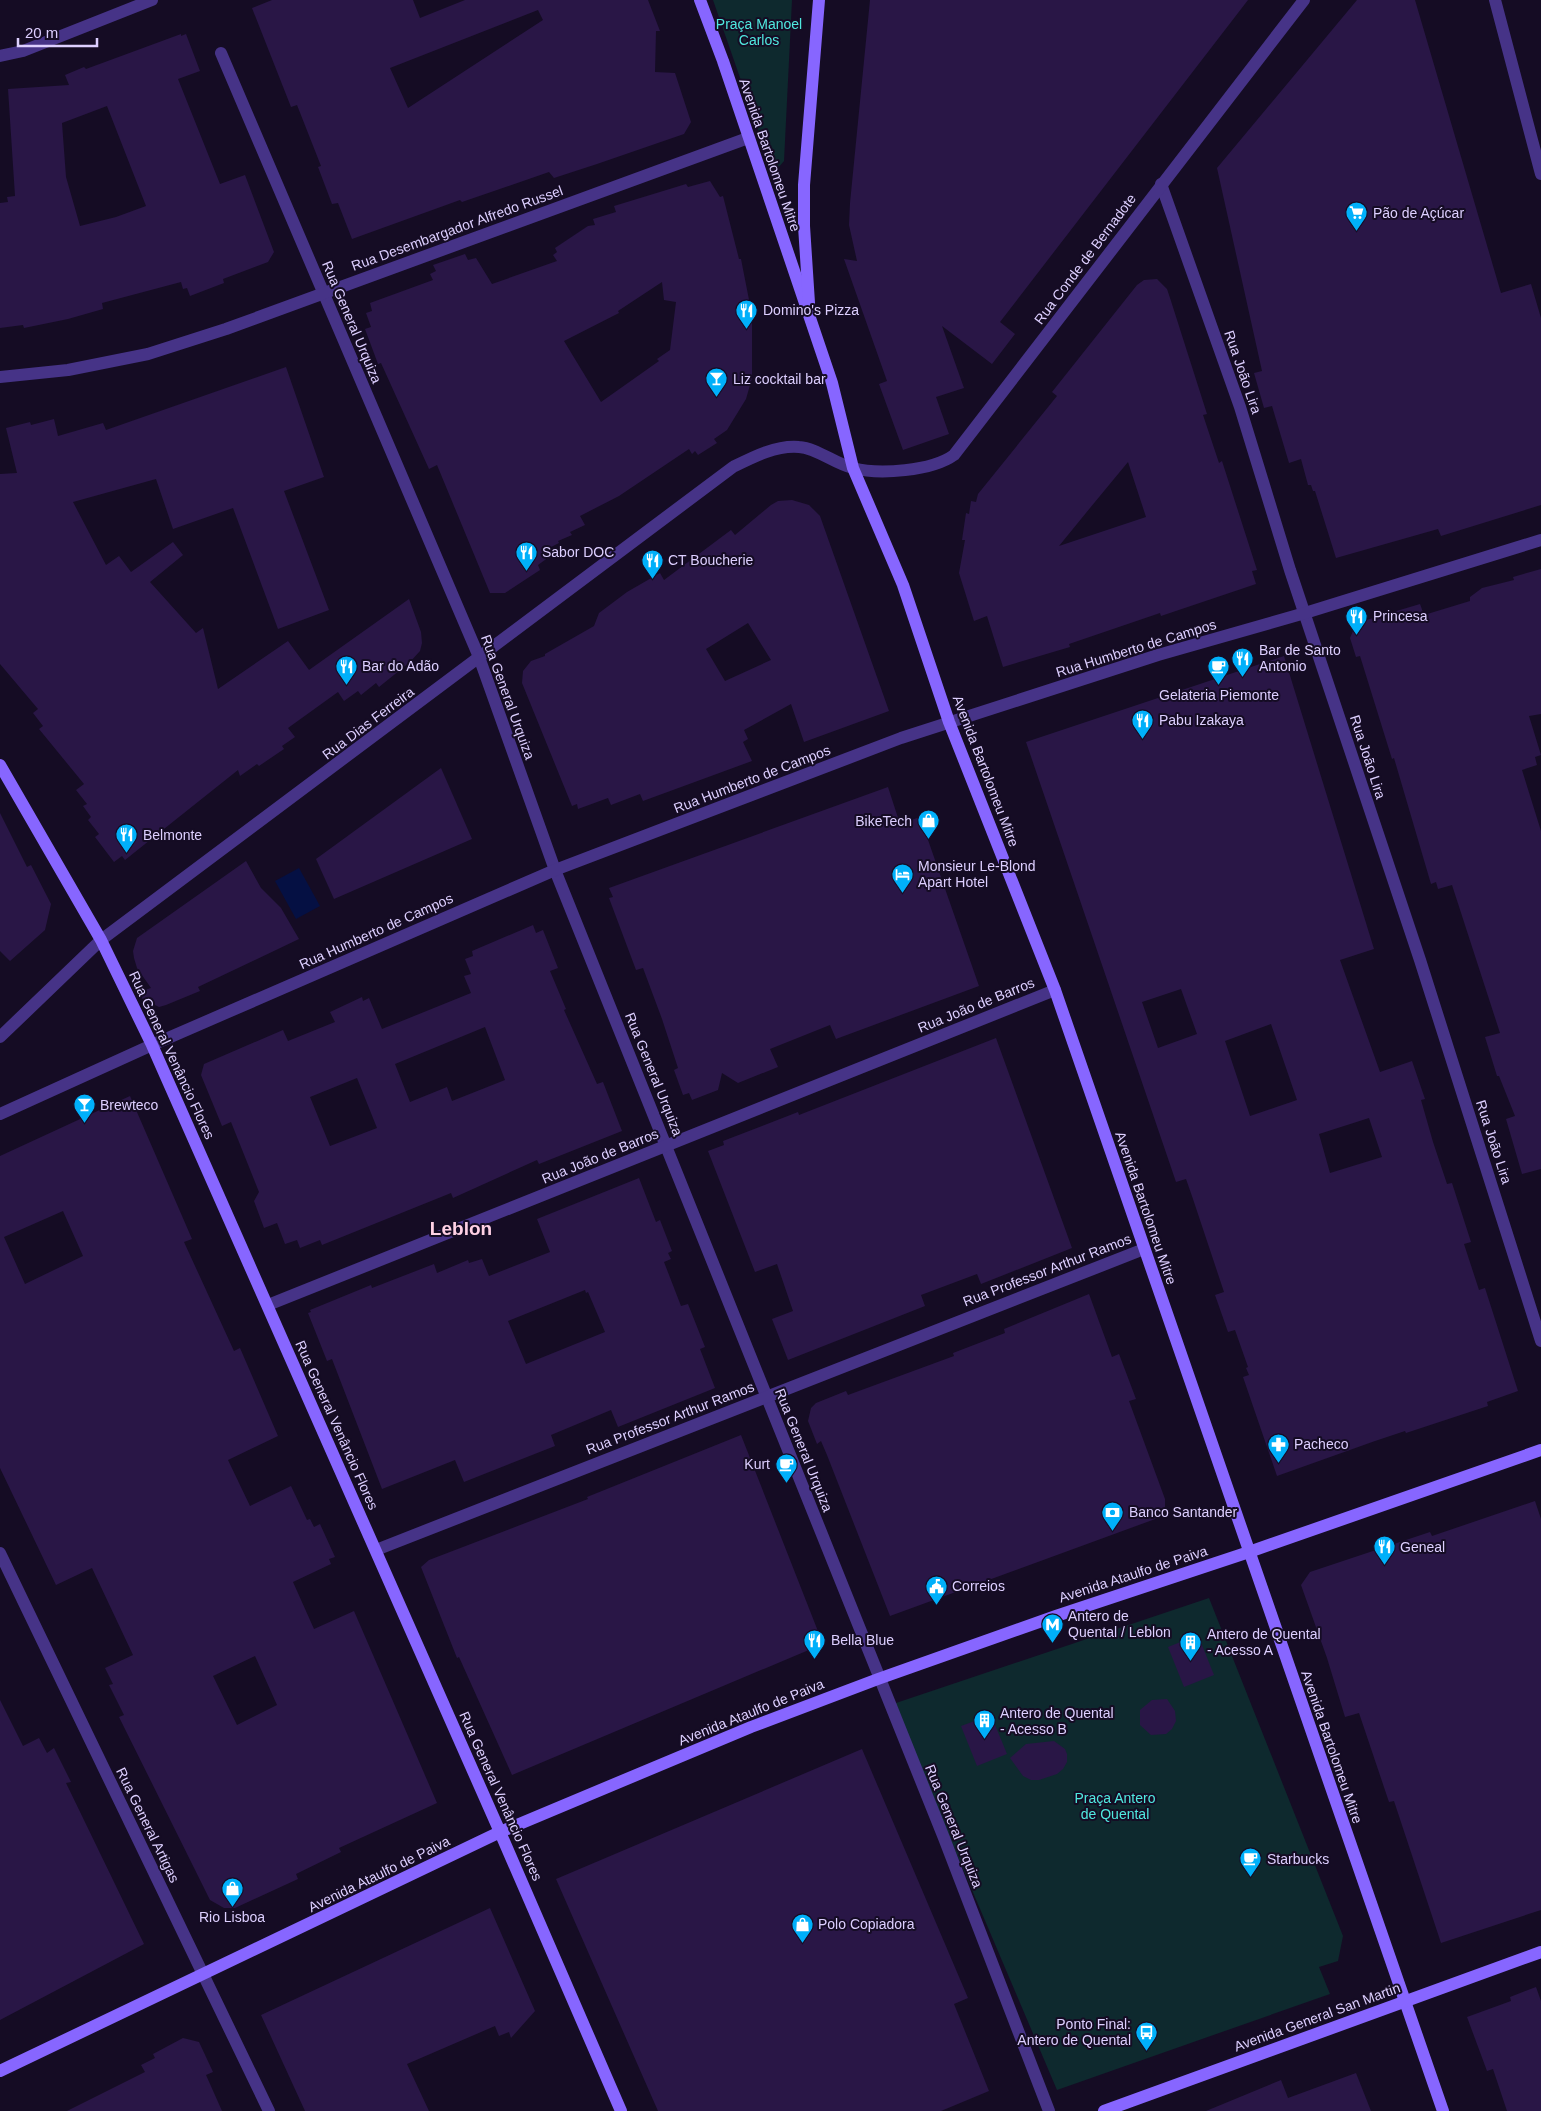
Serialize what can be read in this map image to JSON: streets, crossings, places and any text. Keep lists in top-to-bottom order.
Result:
{
  "streets": {
    "main road": [
      "Avenida Bartolomeu Mitre",
      "Rua General Venâncio Flores",
      "Avenida Ataulfo de Paiva",
      "Avenida General San Martin"
    ],
    "street": [
      "Rua Desembargador Alfredo Russel",
      "Rua Conde de Bernadote",
      "Rua General Urquiza",
      "Rua João Lira",
      "Rua Humberto de Campos",
      "Rua Dias Ferreira",
      "Rua João de Barros",
      "Rua Professor Arthur Ramos",
      "Rua General Artigas"
    ]
  },
  "crossings": [
    ["Avenida Bartolomeu Mitre", "Rua Desembargador Alfredo Russel"],
    ["Avenida Bartolomeu Mitre", "Rua Conde de Bernadote"],
    ["Avenida Bartolomeu Mitre", "Rua Humberto de Campos"],
    ["Avenida Bartolomeu Mitre", "Rua Dias Ferreira"],
    ["Avenida Bartolomeu Mitre", "Rua João de Barros"],
    ["Avenida Bartolomeu Mitre", "Rua Professor Arthur Ramos"],
    ["Avenida Bartolomeu Mitre", "Avenida Ataulfo de Paiva"],
    ["Avenida Bartolomeu Mitre", "Avenida General San Martin"],
    ["Rua Desembargador Alfredo Russel", "Rua General Urquiza"],
    ["Rua Conde de Bernadote", "Rua João Lira"],
    ["Rua Conde de Bernadote", "Rua Dias Ferreira"],
    ["Rua General Urquiza", "Rua Humberto de Campos"],
    ["Rua General Urquiza", "Rua Dias Ferreira"],
    ["Rua General Urquiza", "Rua João de Barros"],
    ["Rua General Urquiza", "Rua Professor Arthur Ramos"],
    ["Rua General Urquiza", "Avenida Ataulfo de Paiva"],
    ["Rua João Lira", "Rua Humberto de Campos"],
    ["Rua Humberto de Campos", "Rua General Venâncio Flores"],
    ["Rua Dias Ferreira", "Rua General Venâncio Flores"],
    ["Rua João de Barros", "Rua General Venâncio Flores"],
    ["Rua General Venâncio Flores", "Rua Professor Arthur Ramos"],
    ["Rua General Venâncio Flores", "Avenida Ataulfo de Paiva"],
    ["Avenida Ataulfo de Paiva", "Rua General Artigas"]
  ],
  "districts": ["Leblon"],
  "parks": ["Praça Manoel Carlos", "Praça Antero de Quental"],
  "places": {
    "supermarket": ["Pão de Açúcar"],
    "restaurant": [
      "Domino's Pizza",
      "Sabor DOC",
      "CT Boucherie",
      "Princesa",
      "Bar de Santo Antonio",
      "Bar do Adão",
      "Pabu Izakaya",
      "Belmonte",
      "Geneal",
      "Bella Blue"
    ],
    "bar": ["Liz cocktail bar", "Brewteco"],
    "cafe": ["Gelateria Piemonte", "Kurt", "Starbucks"],
    "shop": ["BikeTech", "Rio Lisboa", "Polo Copiadora"],
    "hotel": ["Monsieur Le-Blond Apart Hotel"],
    "pharmacy": ["Pacheco"],
    "bank": ["Banco Santander"],
    "public building": ["Correios"],
    "metro station": ["Antero de Quental / Leblon"],
    "building": ["Antero de Quental - Acesso A", "Antero de Quental - Acesso B"],
    "bus stop": ["Ponto Final: Antero de Quental"]
  },
  "scale_bar": "20 m"
}
